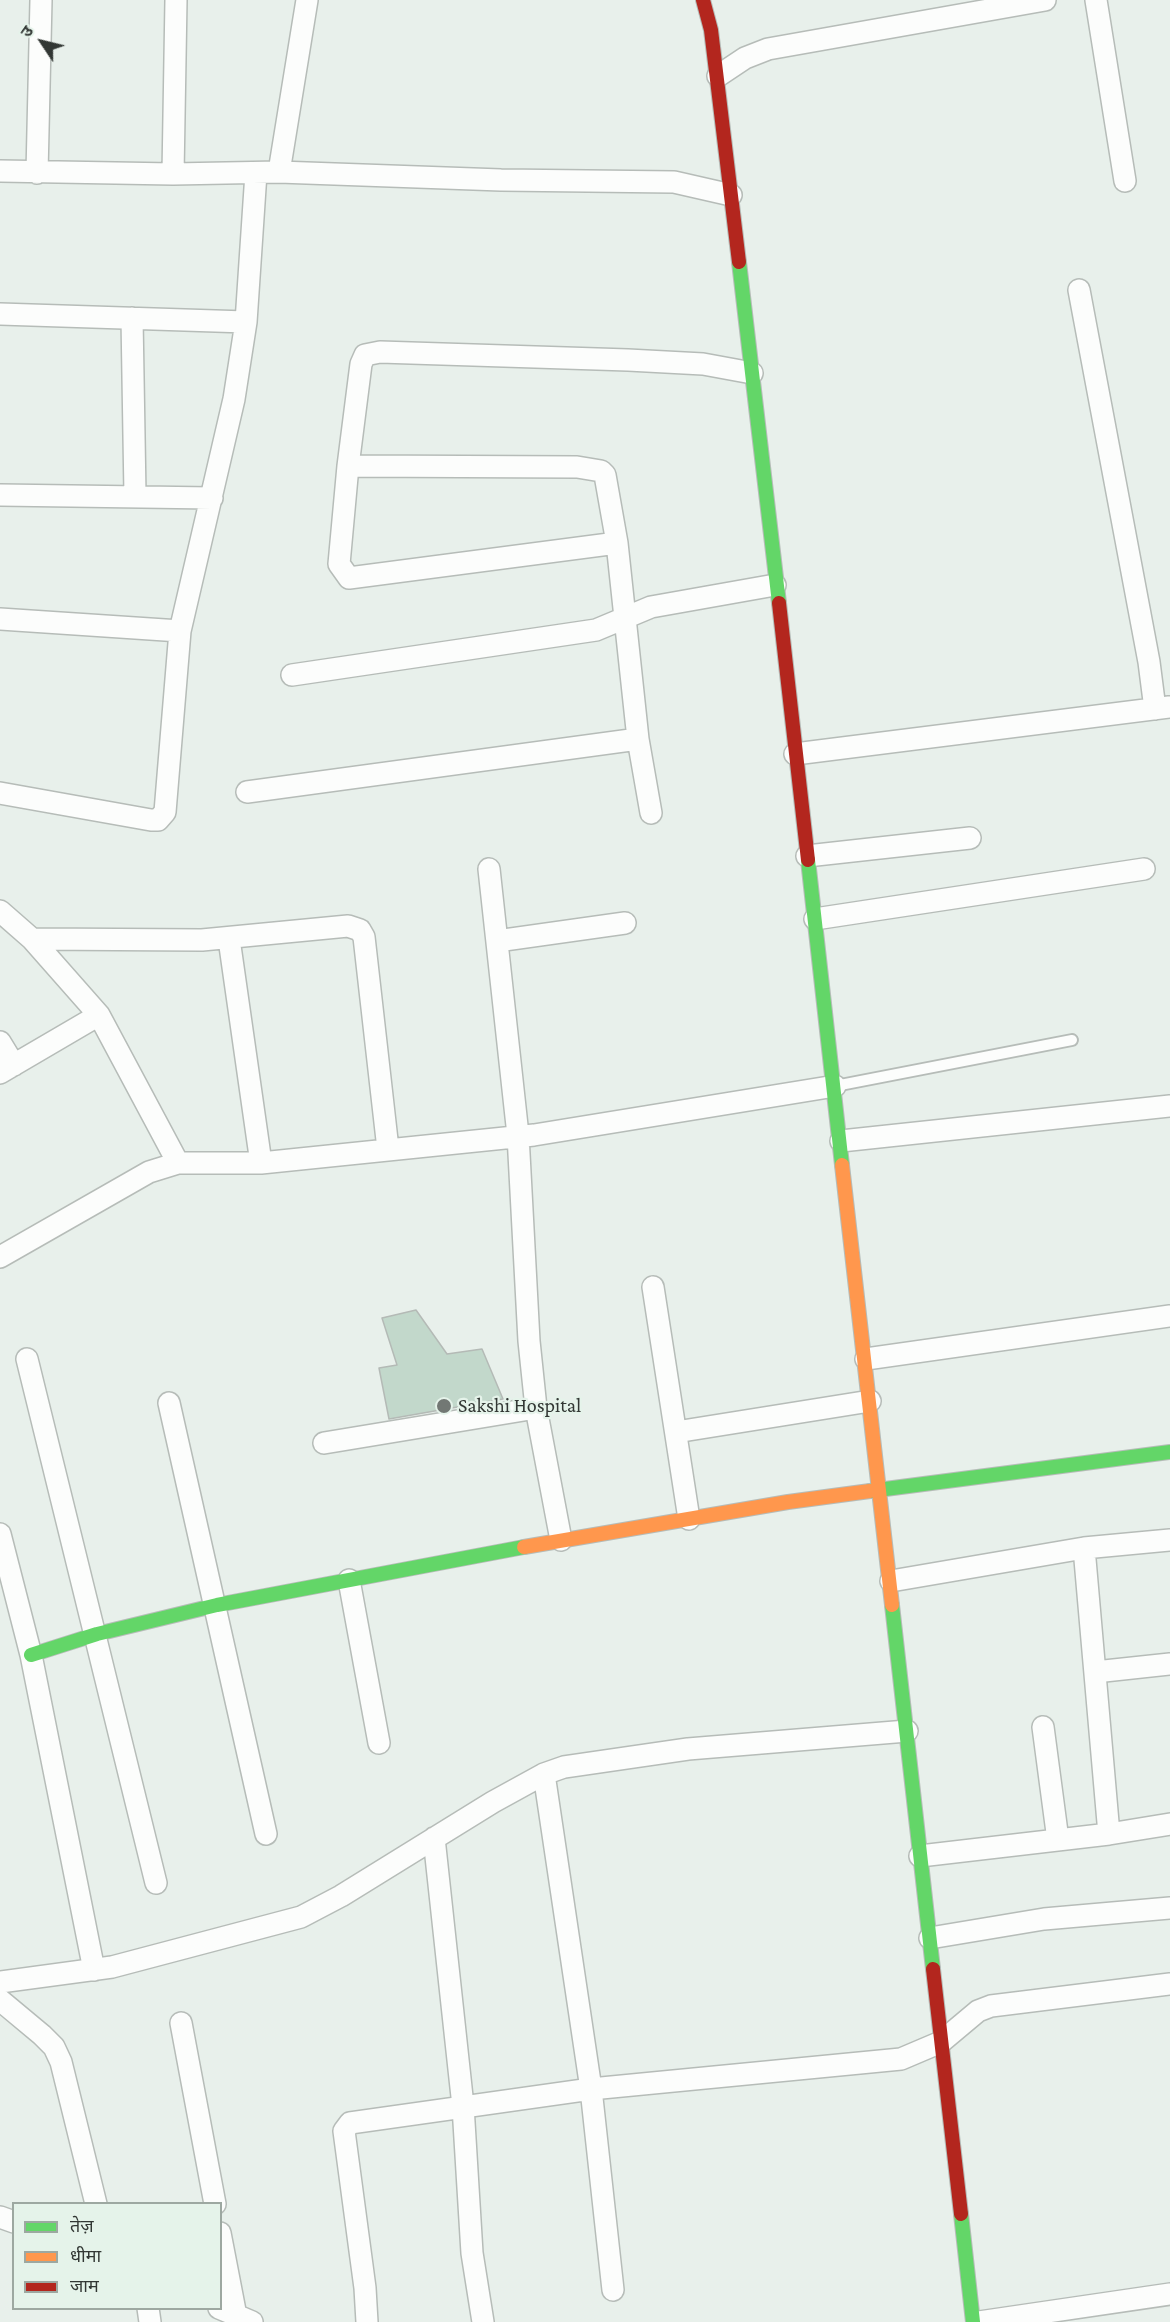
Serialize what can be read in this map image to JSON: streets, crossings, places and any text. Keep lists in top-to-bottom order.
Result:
{
  "places": ["Sakshi Hospital"],
  "legend": ["तेज़", "धीमा", "जाम"],
  "north": "top left"
}
